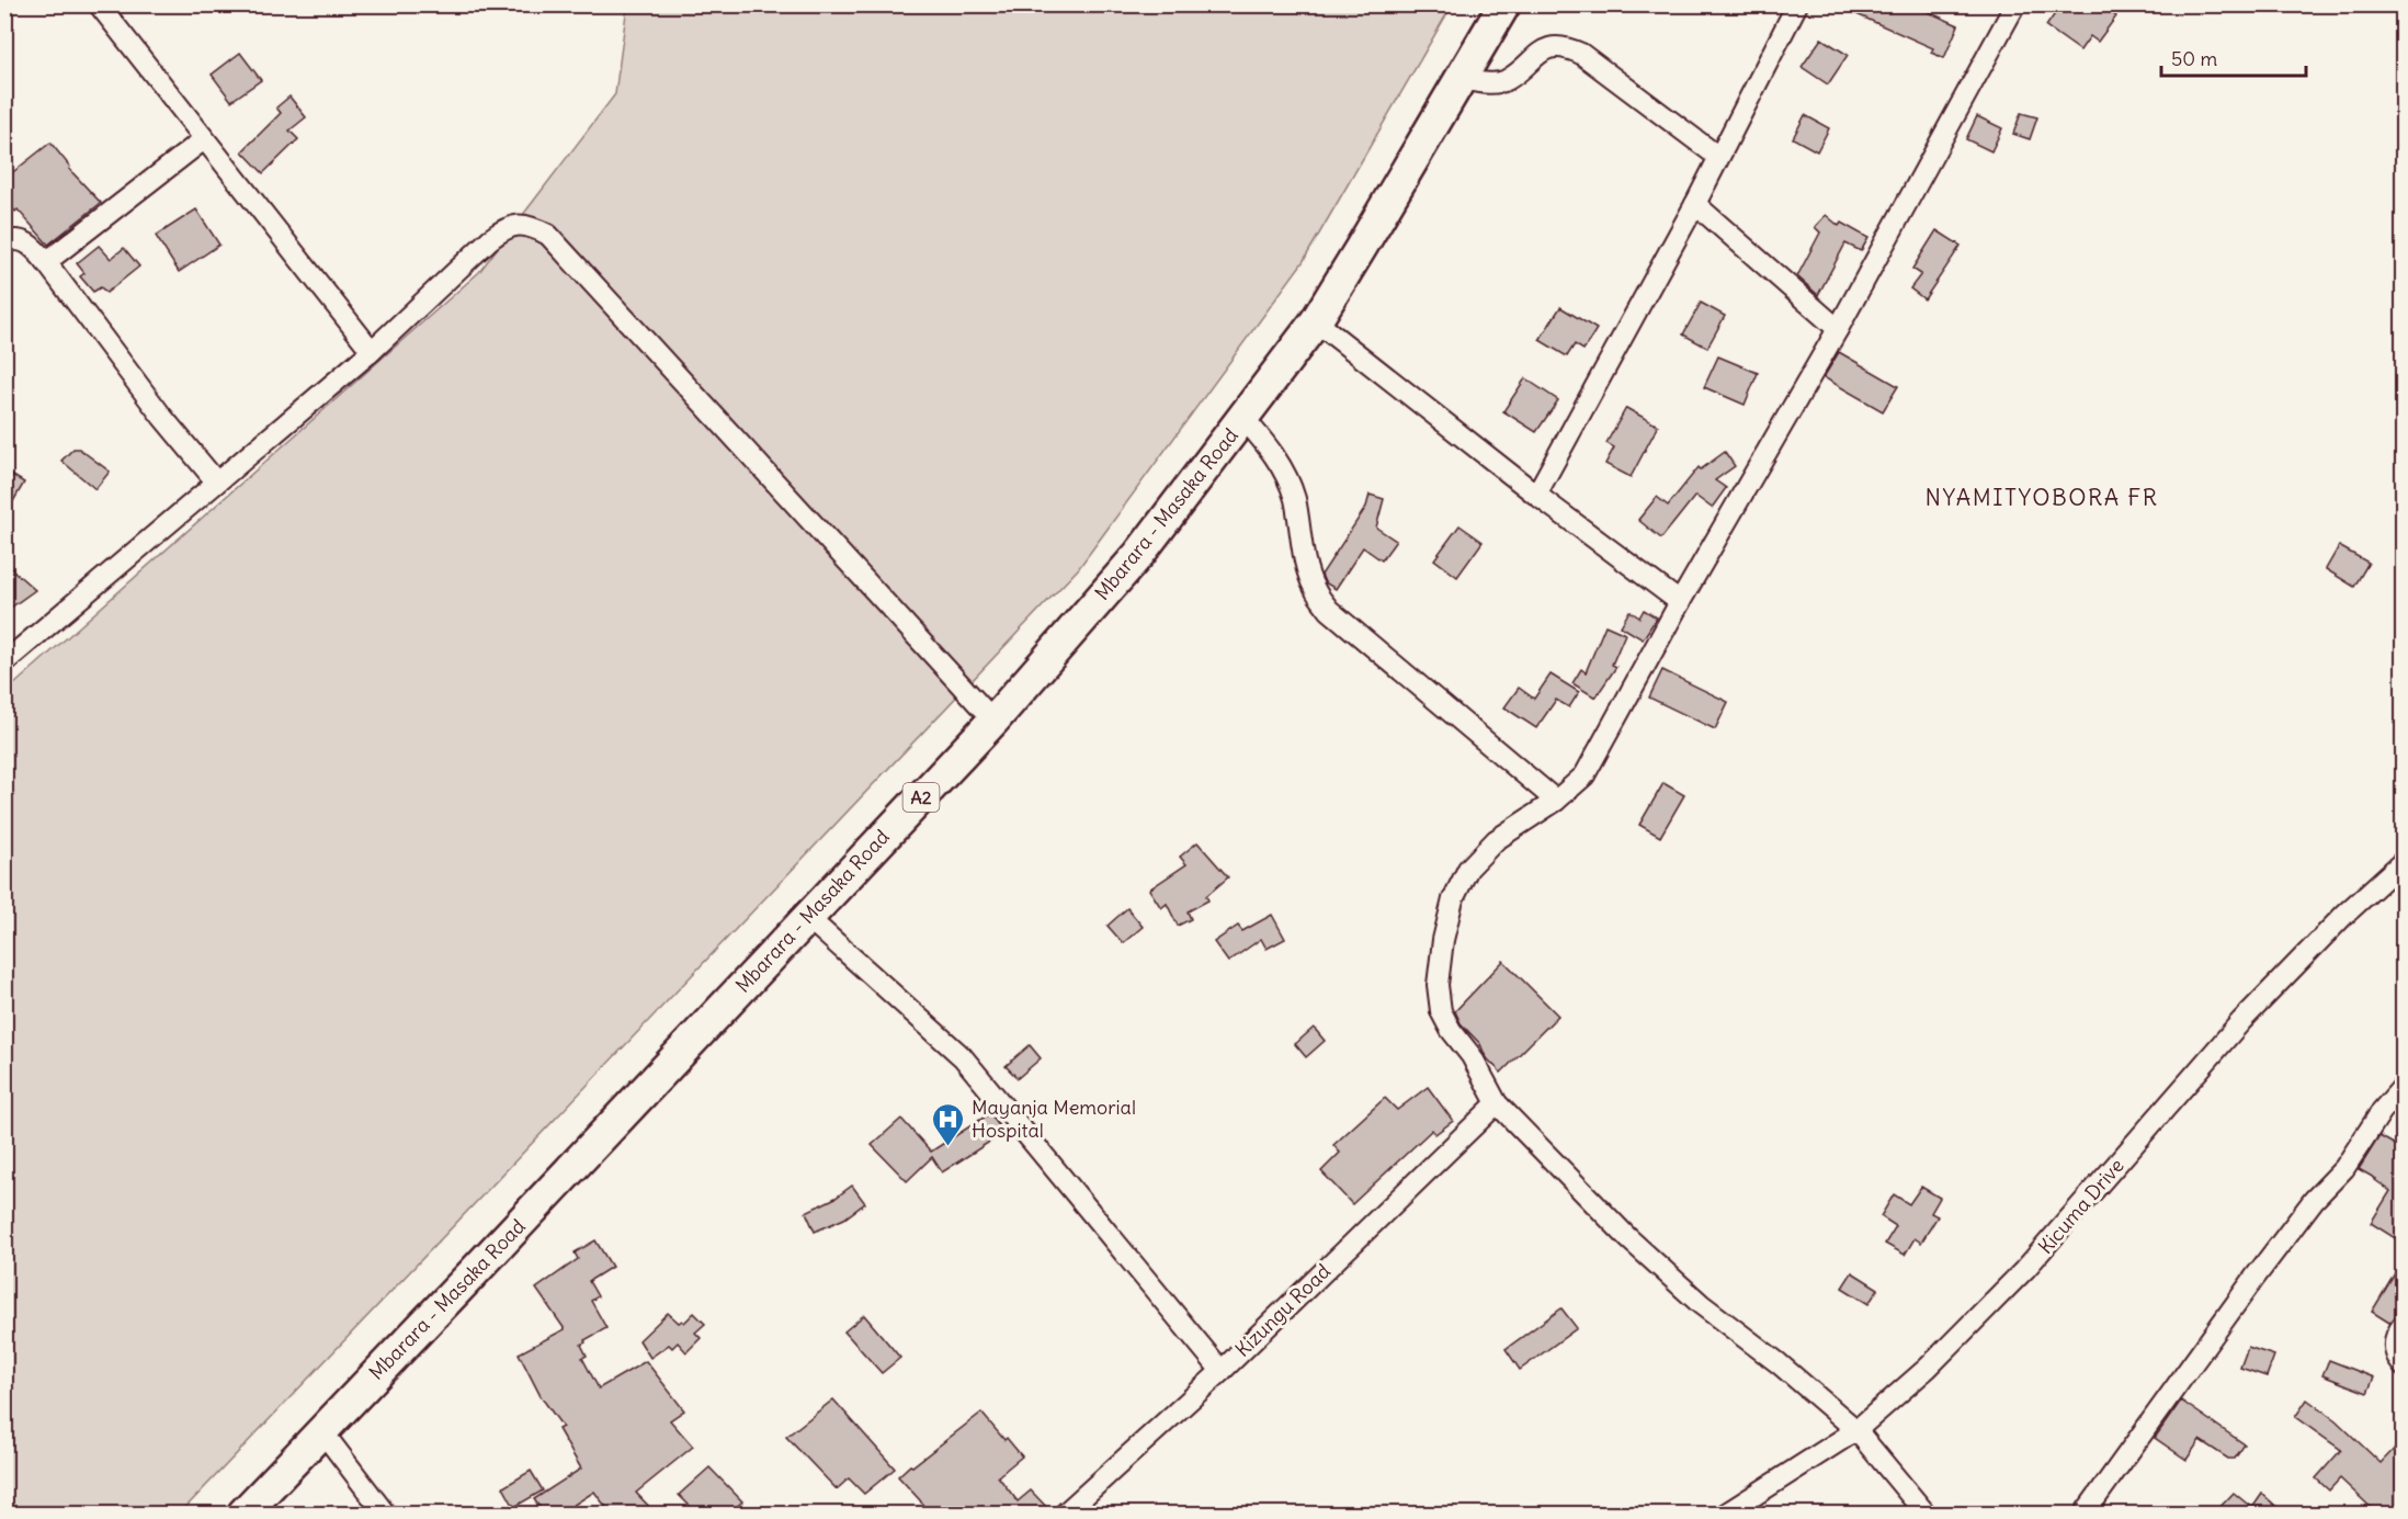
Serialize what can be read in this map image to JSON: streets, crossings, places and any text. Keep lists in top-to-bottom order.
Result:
{
  "streets": {
    "main road": ["Mbarara - Masaka Road", "A2"],
    "street": ["Kicuma Drive", "Kizungu Road"]
  },
  "districts": ["NYAMITYOBORA FR"],
  "places": {
    "hospital": ["Mayanja Memorial Hospital"]
  },
  "scale_bar": "50 m"
}
